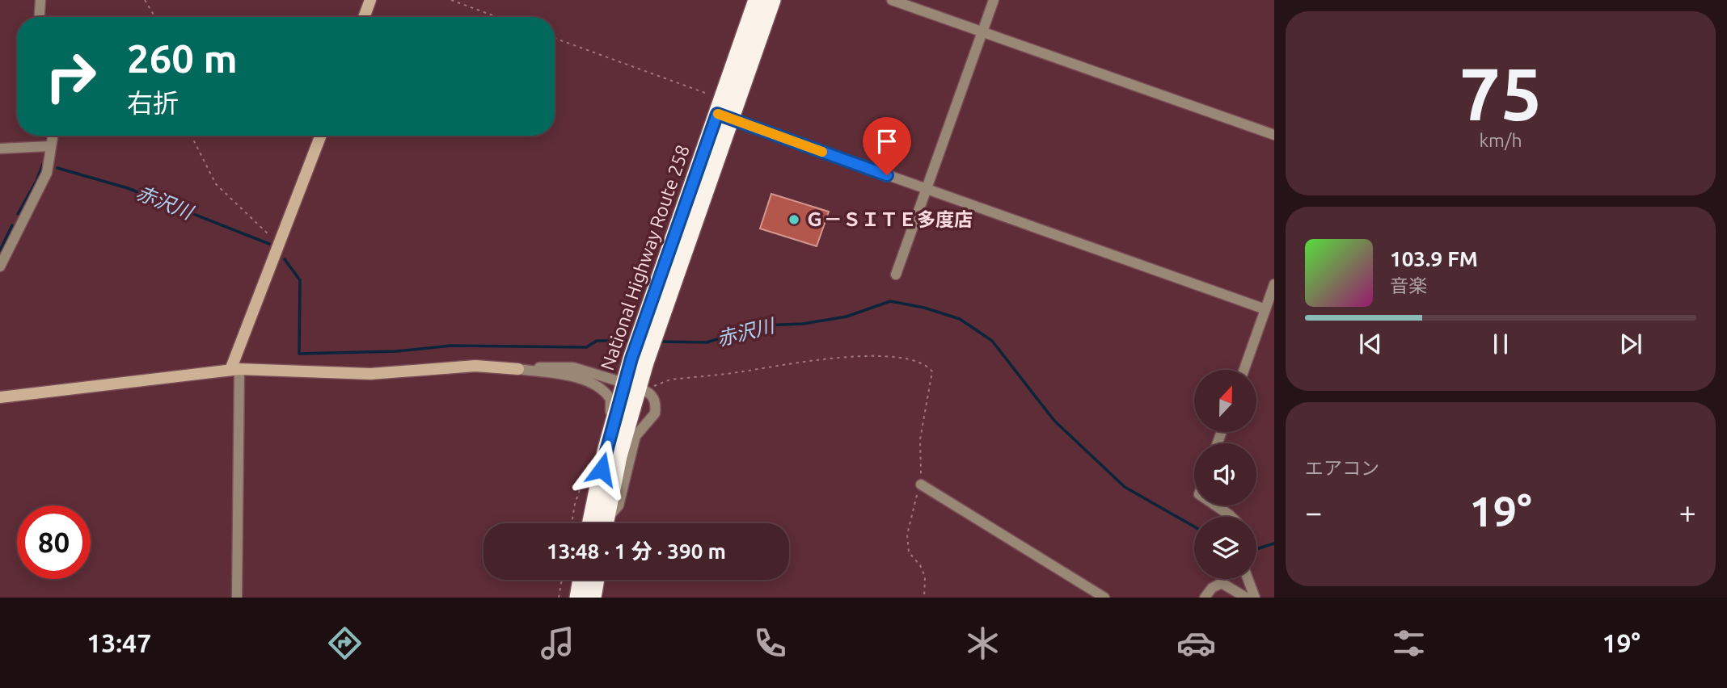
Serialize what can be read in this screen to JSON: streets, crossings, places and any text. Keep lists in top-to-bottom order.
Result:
{
  "streets": {
    "highway": ["National Highway Route 258"]
  },
  "water": ["赤沢川"],
  "places": ["Ｇ－ＳＩＴＥ多度店"],
  "north": "top",
  "page": {
    "tile": [
      ["75", "km/h"],
      "エアコン"
    ],
    "turn": ["260 m", "右折"],
    "song": ["103.9 FM", "音楽"],
    "heat": ["−", "19°", "+"],
    "limit": "80",
    "trip": "13:48 · 1 分 · 390 m",
    "tabs": ["13:47", "19°"]
  }
}
